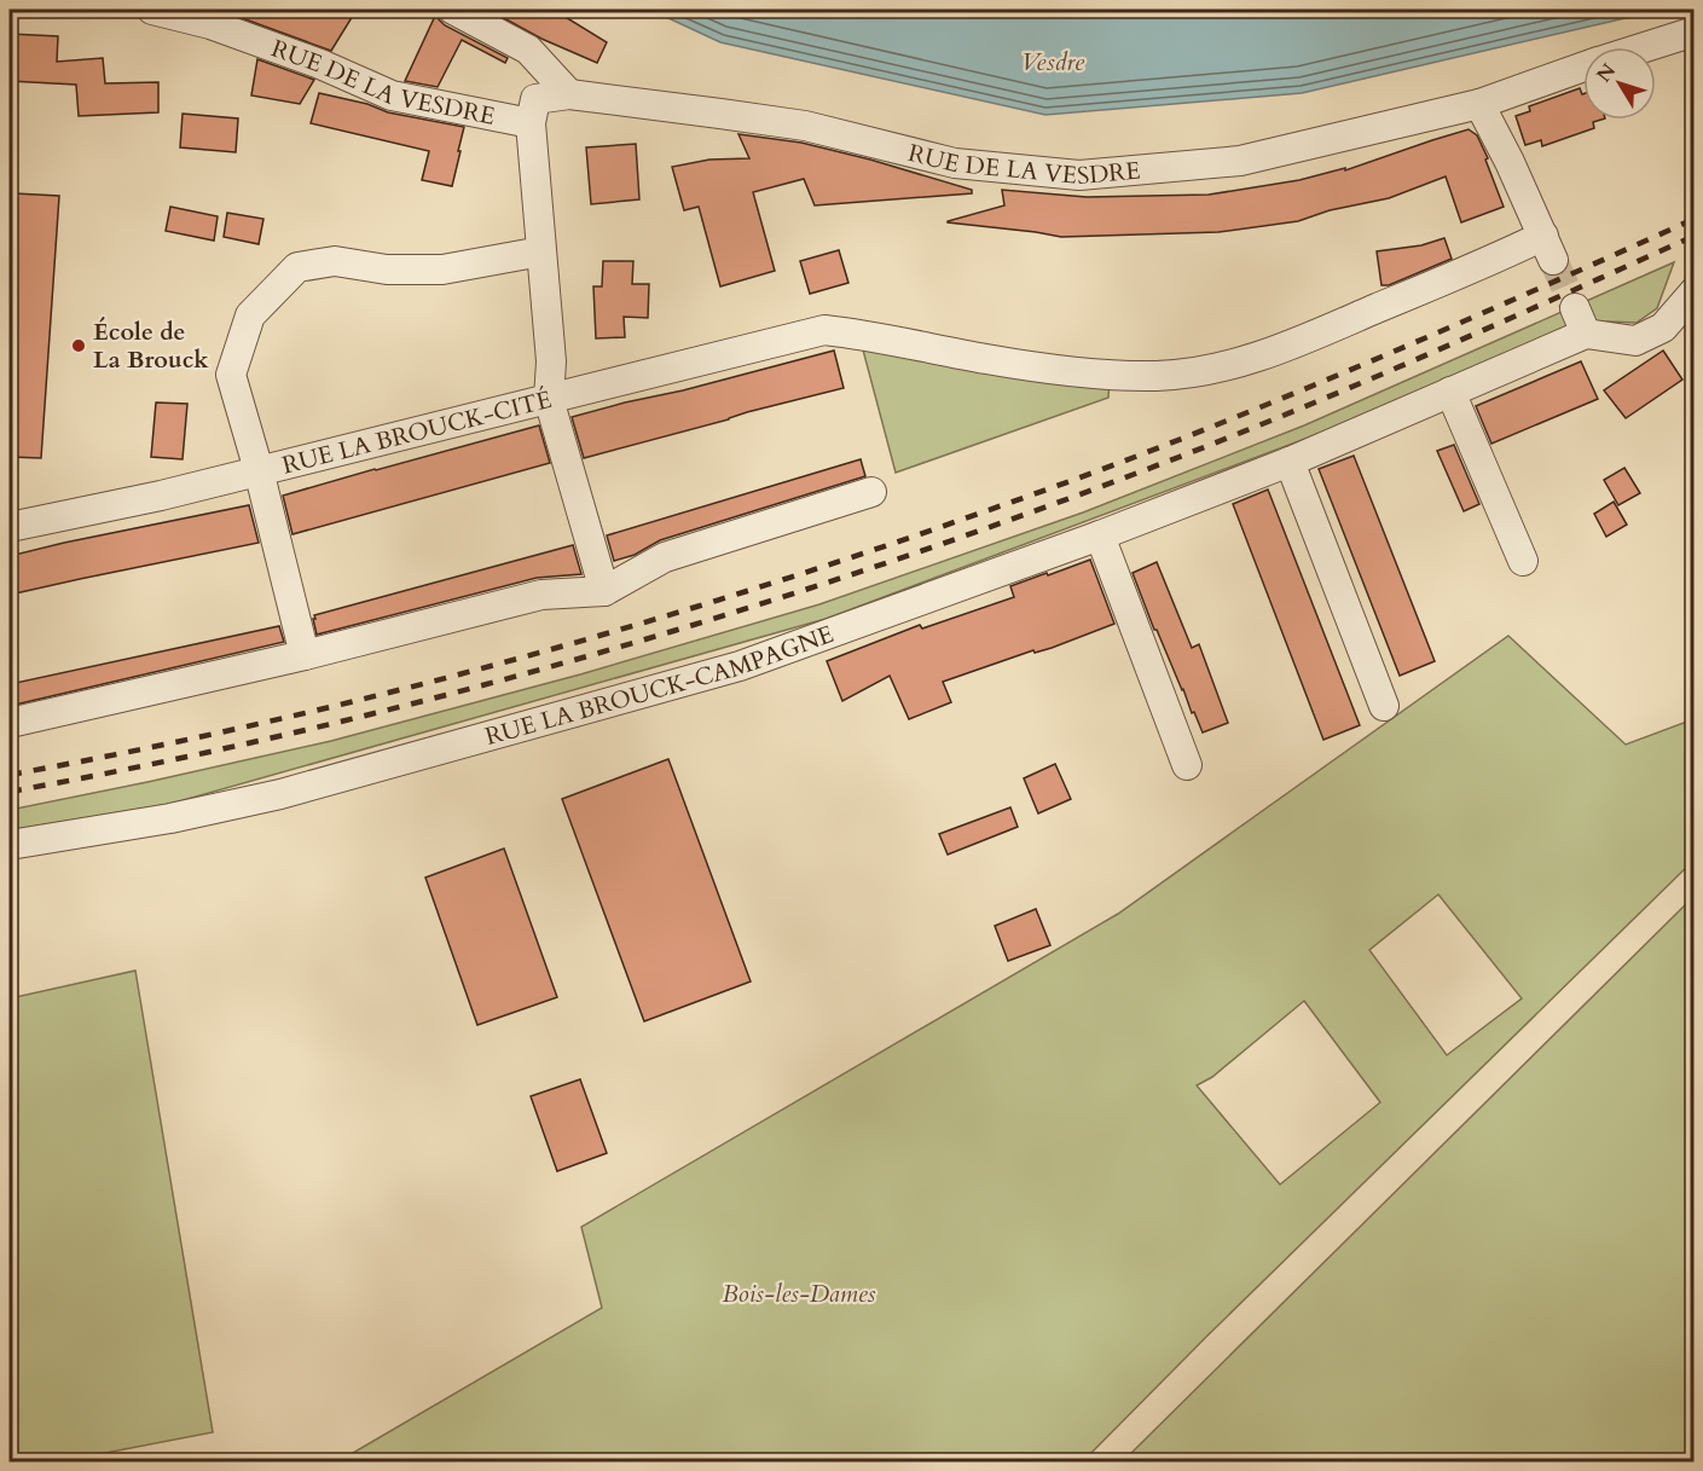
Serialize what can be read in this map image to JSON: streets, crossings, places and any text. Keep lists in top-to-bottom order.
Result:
{
  "streets": {
    "street": ["RUE DE LA VESDRE", "RUE LA BROUCK-CITÉ", "RUE LA BROUCK-CAMPAGNE"]
  },
  "crossings": [
    ["RUE DE LA VESDRE", "RUE LA BROUCK-CITÉ"]
  ],
  "water": ["Vesdre"],
  "parks": ["Bois-les-Dames"],
  "places": ["École de La Brouck"],
  "north": "top left"
}
